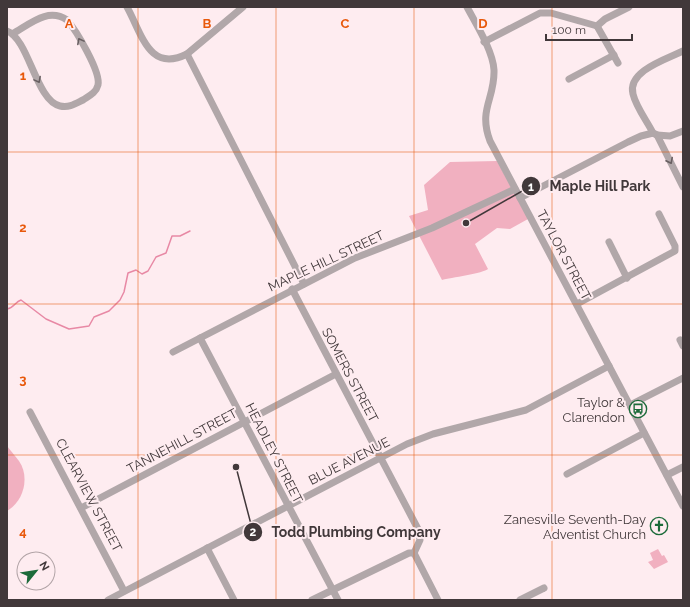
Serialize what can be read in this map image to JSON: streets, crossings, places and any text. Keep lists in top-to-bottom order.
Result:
{
  "streets": {
    "street": [
      "TAYLOR STREET",
      "MAPLE HILL STREET",
      "SOMERS STREET",
      "TANNEHILL STREET",
      "HEADLEY STREET",
      "BLUE AVENUE",
      "CLEARVIEW STREET"
    ]
  },
  "crossings": [
    ["TAYLOR STREET", "MAPLE HILL STREET"],
    ["TAYLOR STREET", "BLUE AVENUE"],
    ["MAPLE HILL STREET", "SOMERS STREET"],
    ["MAPLE HILL STREET", "HEADLEY STREET"],
    ["SOMERS STREET", "TANNEHILL STREET"],
    ["SOMERS STREET", "BLUE AVENUE"],
    ["TANNEHILL STREET", "HEADLEY STREET"],
    ["TANNEHILL STREET", "CLEARVIEW STREET"],
    ["HEADLEY STREET", "BLUE AVENUE"],
    ["BLUE AVENUE", "CLEARVIEW STREET"]
  ],
  "places": {
    "other": ["Maple Hill Park", "Todd Plumbing Company"],
    "bus stop": ["Taylor & Clarendon"],
    "church": ["Zanesville Seventh-Day Adventist Church"]
  },
  "scale_bar": "100 m",
  "north": "top right",
  "grid": {
    "columns": [
      "A",
      "B",
      "C",
      "D"
    ],
    "rows": [
      "1",
      "2",
      "3",
      "4"
    ]
  }
}
